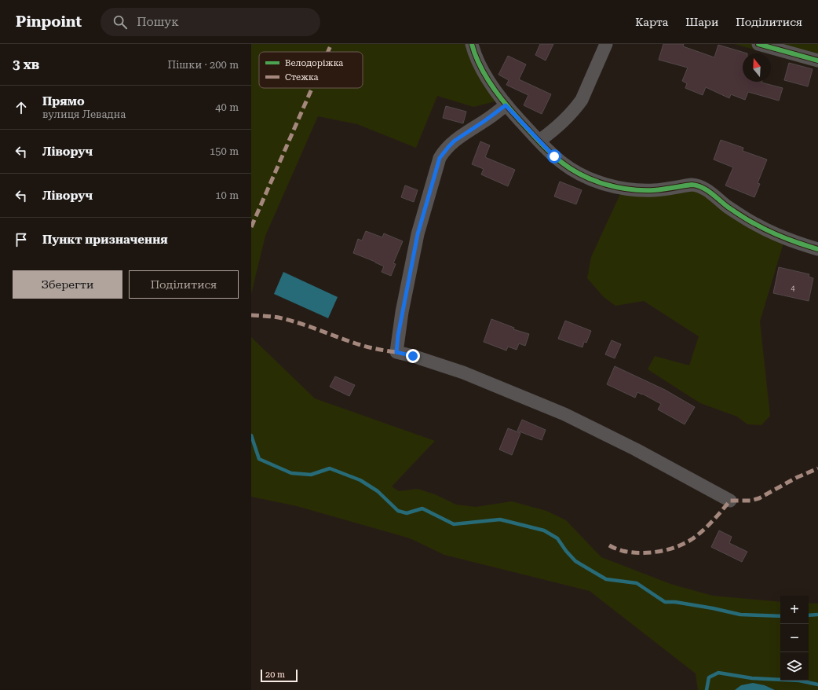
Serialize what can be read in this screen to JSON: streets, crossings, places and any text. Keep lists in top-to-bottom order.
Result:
{
  "house_numbers": ["4"],
  "legend": ["Велодоріжка", "Стежка"],
  "scale_bar": "20 m",
  "north": "top",
  "page": {
    "header": "Pinpoint",
    "search": "Пошук",
    "nav": ["Карта", "Шари", "Поділитися"],
    "heading": ["3 хв", "Пішки · 200 m"],
    "list": [
      ["Прямо", "вулиця Левадна", "40 m"],
      ["Ліворуч", "150 m"],
      ["Ліворуч", "10 m"],
      "Пункт призначення"
    ],
    "buttons": ["Зберегти", "Поділитися"],
    "map_buttons": ["+", "−"],
    "scale": "20 m"
  }
}
